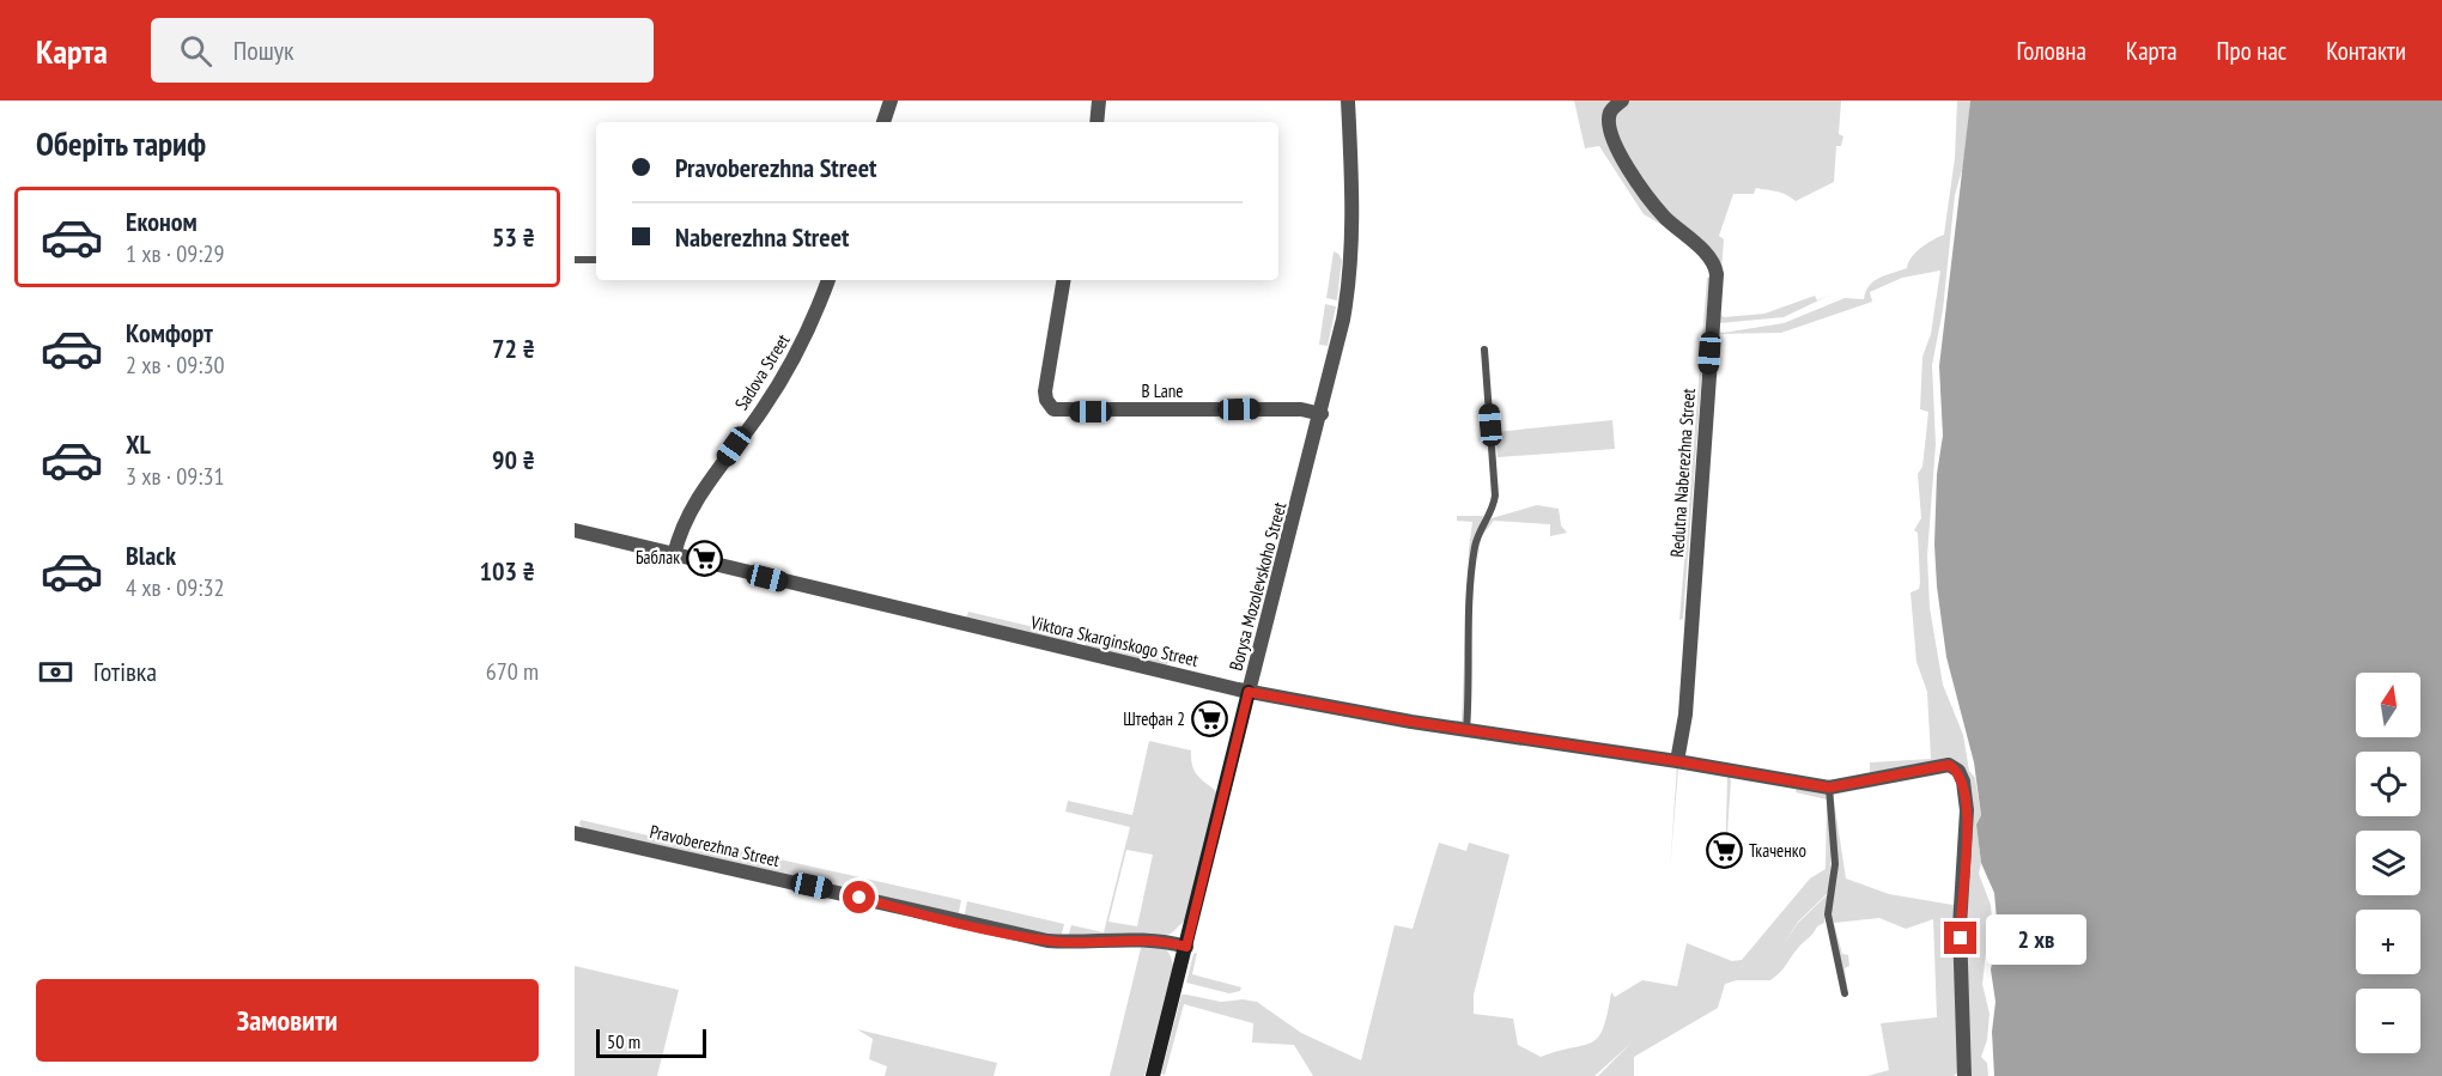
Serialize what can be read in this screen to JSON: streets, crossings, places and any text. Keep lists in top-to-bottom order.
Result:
{
  "streets": {
    "street": [
      "Sadova Street",
      "B Lane",
      "Redutna Naberezhna Street",
      "Borysa Mozolevskoho Street",
      "Viktora Skarginskogo Street",
      "Pravoberezhna Street"
    ]
  },
  "crossings": [
    ["Sadova Street", "Viktora Skarginskogo Street"],
    ["B Lane", "Borysa Mozolevskoho Street"],
    ["Redutna Naberezhna Street", "Viktora Skarginskogo Street"],
    ["Borysa Mozolevskoho Street", "Viktora Skarginskogo Street"],
    ["Borysa Mozolevskoho Street", "Pravoberezhna Street"]
  ],
  "places": {
    "supermarket": ["Баблак", "Штефан 2", "Ткаченко"]
  },
  "scale_bar": "50 m",
  "north": "top",
  "page": {
    "header": "Карта",
    "search": "Пошук",
    "nav": [
      "Головна",
      "Карта",
      "Про нас",
      "Контакти"
    ],
    "heading": "Оберіть тариф",
    "banner": ["Pravoberezhna Street", "Naberezhna Street"],
    "list": [
      {
        "name": "Економ",
        "note": "1 хв · 09:29",
        "value": "53 ₴"
      },
      {
        "name": "Комфорт",
        "note": "2 хв · 09:30",
        "value": "72 ₴"
      },
      {
        "name": "XL",
        "note": "3 хв · 09:31",
        "value": "90 ₴"
      },
      {
        "name": "Black",
        "note": "4 хв · 09:32",
        "value": "103 ₴"
      }
    ],
    "pay": ["Готівка", "670 m"],
    "map_buttons": ["+", "−"],
    "bubble": "2 хв",
    "buttons": "Замовити",
    "scale": "50 m"
  }
}
